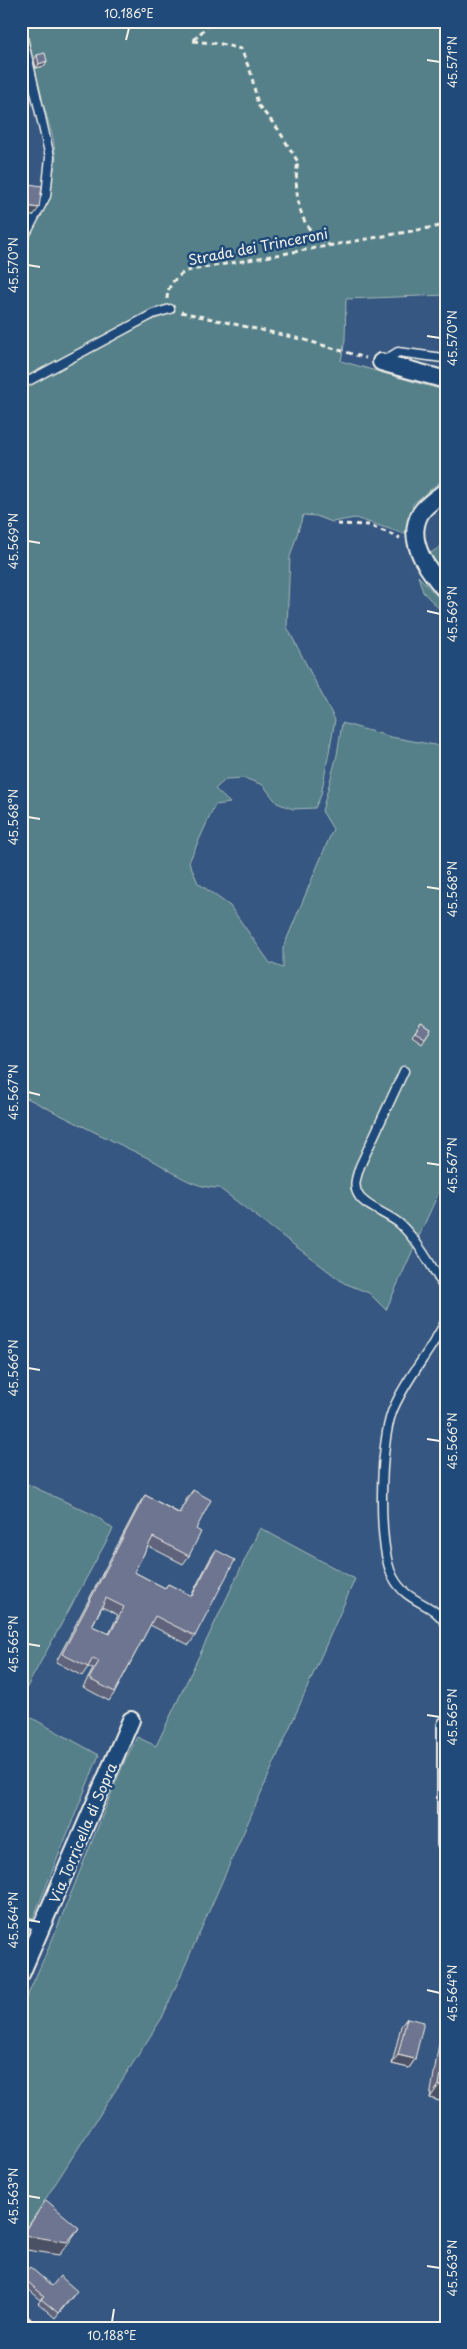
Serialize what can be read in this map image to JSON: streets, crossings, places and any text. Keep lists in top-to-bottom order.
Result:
{
  "streets": {
    "street": ["Via Torricella di Sopra"],
    "path": ["Strada dei Trinceroni"]
  },
  "coordinates": [
    "10.186°E",
    "45.571°N",
    "45.570°N",
    "45.569°N",
    "45.568°N",
    "45.567°N",
    "45.566°N",
    "45.565°N",
    "45.564°N",
    "45.563°N",
    "10.188°E"
  ]
}
